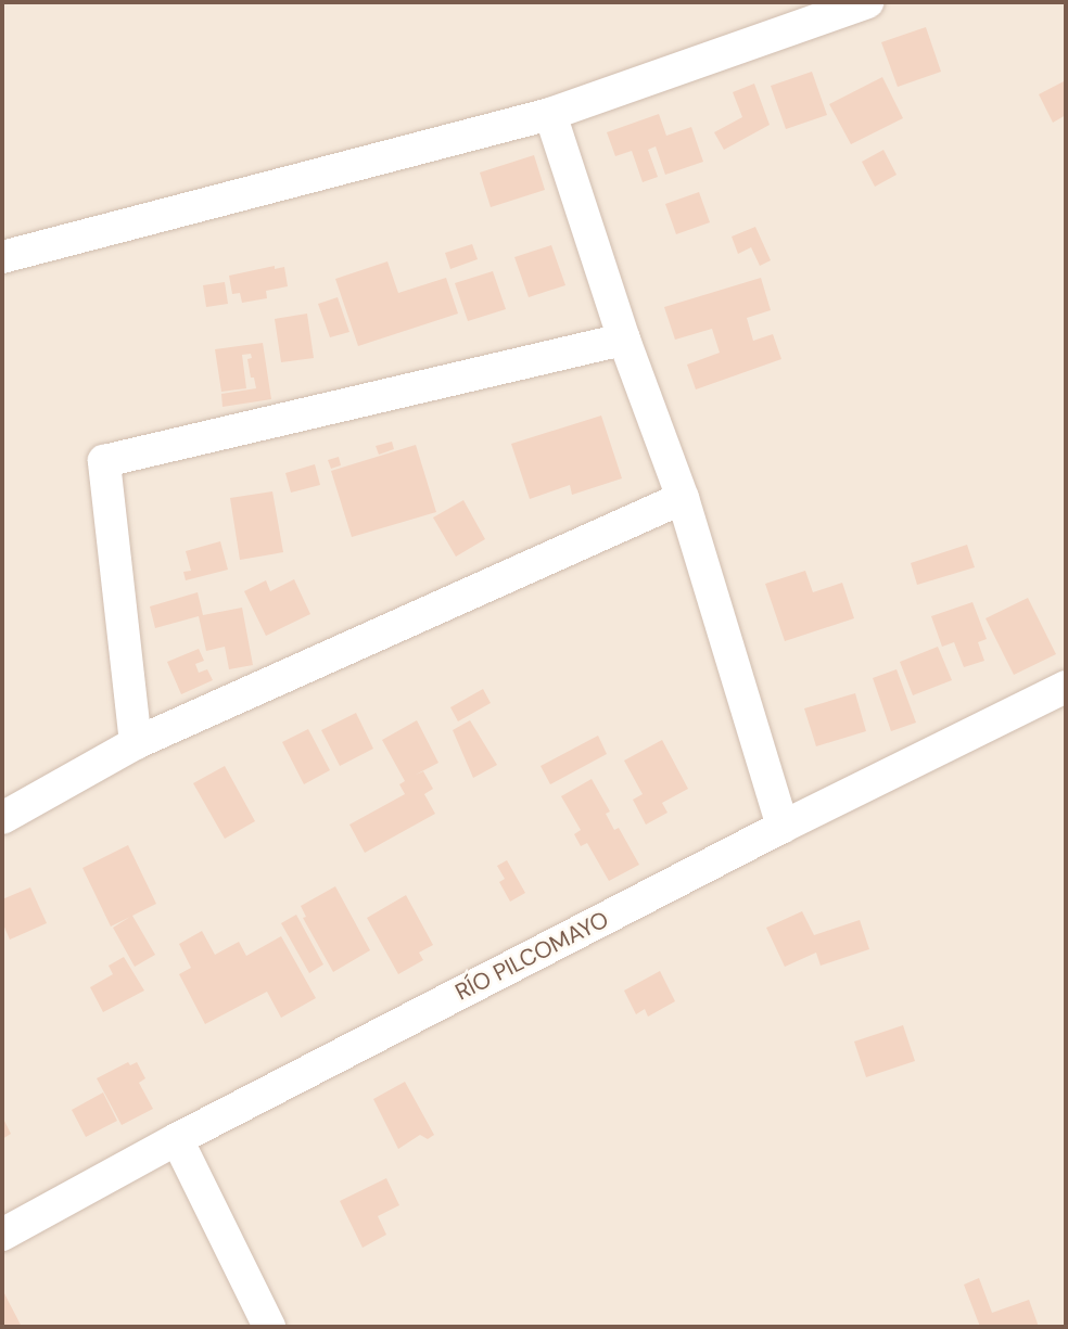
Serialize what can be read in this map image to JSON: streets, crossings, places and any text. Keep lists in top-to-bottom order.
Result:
{
  "streets": {
    "street": ["RÍO PILCOMAYO"]
  }
}
